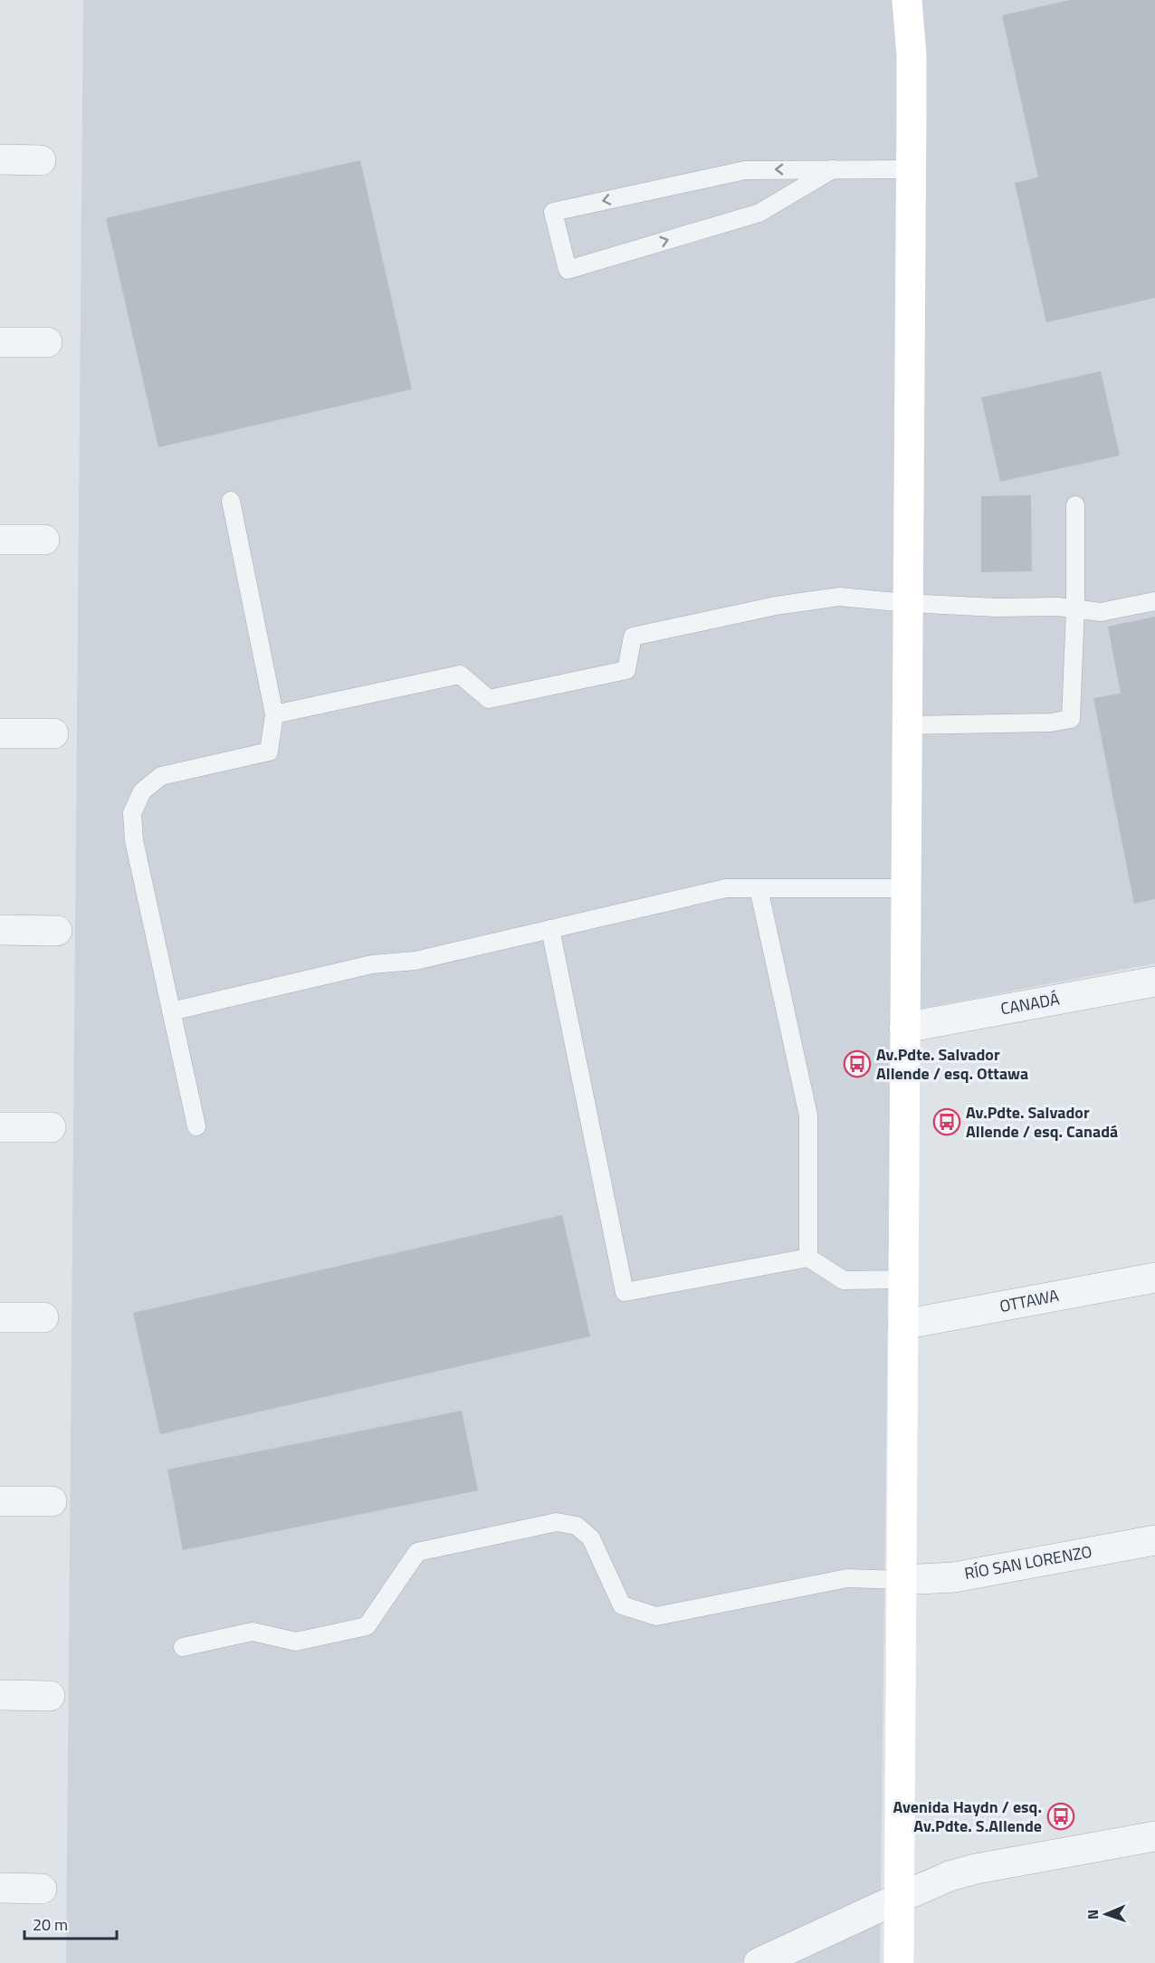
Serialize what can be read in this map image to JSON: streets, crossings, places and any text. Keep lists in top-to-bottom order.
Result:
{
  "streets": {
    "street": ["CANADÁ", "OTTAWA", "RÍO SAN LORENZO"]
  },
  "places": {
    "bus stop": ["Av.Pdte. Salvador Allende / esq. Ottawa", "Av.Pdte. Salvador Allende / esq. Canadá", "Avenida Haydn / esq. Av.Pdte. S.Allende"]
  },
  "scale_bar": "20 m",
  "north": "left"
}
